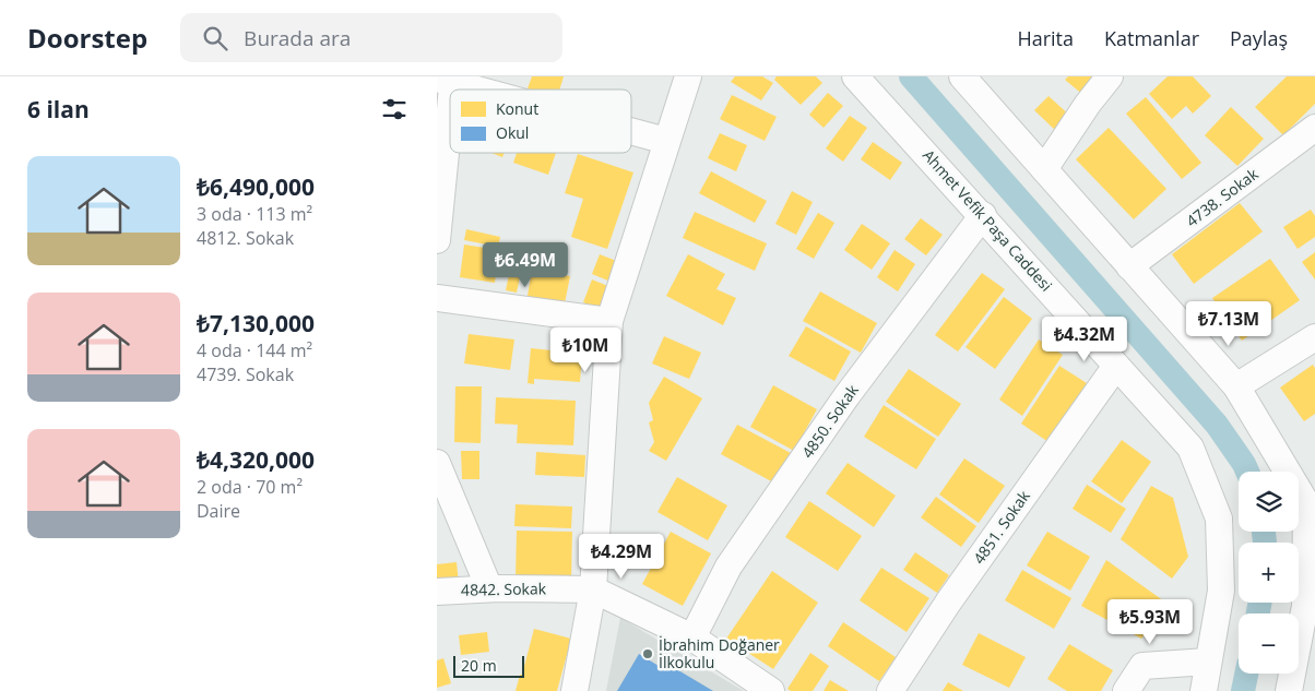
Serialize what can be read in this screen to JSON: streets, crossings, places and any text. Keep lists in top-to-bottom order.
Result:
{
  "streets": {
    "street": [
      "4738. Sokak",
      "Ahmet Vefik Paşa Caddesi",
      "4850. Sokak",
      "4851. Sokak",
      "4842. Sokak"
    ]
  },
  "crossings": [
    ["Ahmet Vefik Paşa Caddesi", "4850. Sokak"],
    ["Ahmet Vefik Paşa Caddesi", "4851. Sokak"],
    ["4850. Sokak", "4842. Sokak"]
  ],
  "places": ["İbrahim Doğaner İlkokulu"],
  "legend": ["Konut", "Okul"],
  "scale_bar": "20 m",
  "page": {
    "header": "Doorstep",
    "search": "Burada ara",
    "nav": ["Harita", "Katmanlar", "Paylaş"],
    "heading": "6 ilan",
    "list": [
      {
        "name": "₺6,490,000",
        "note": "3 oda · 113 m² · 4812. Sokak"
      },
      {
        "name": "₺7,130,000",
        "note": "4 oda · 144 m² · 4739. Sokak"
      },
      {
        "name": "₺4,320,000",
        "note": "2 oda · 70 m² · Daire"
      }
    ],
    "price": [
      "₺6.49M",
      "₺7.13M",
      "₺4.32M",
      "₺10M",
      "₺4.29M",
      "₺5.93M"
    ],
    "map_buttons": ["+", "−"],
    "scale": "20 m"
  }
}
